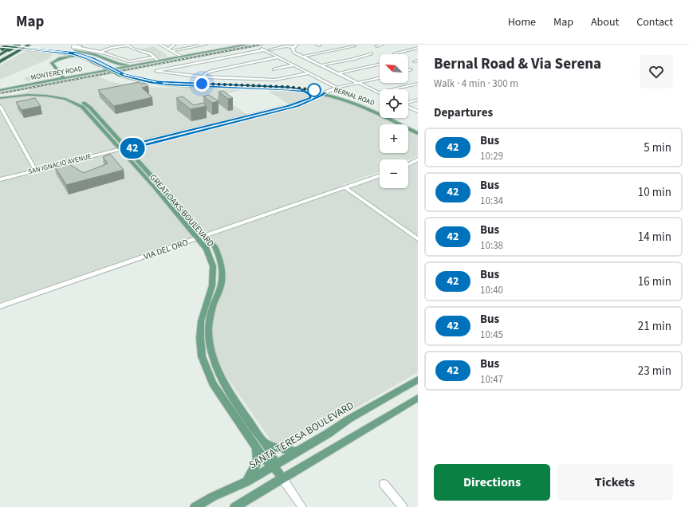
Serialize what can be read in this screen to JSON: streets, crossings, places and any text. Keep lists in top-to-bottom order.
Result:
{
  "streets": {
    "main road": [
      "MONTEREY ROAD",
      "BERNAL ROAD",
      "GREAT OAKS BOULEVARD",
      "SANTA TERESA BOULEVARD"
    ],
    "street": ["SAN IGNACIO AVENUE", "VIA DEL ORO"]
  },
  "crossings": [
    ["BERNAL ROAD", "SAN IGNACIO AVENUE"],
    ["SAN IGNACIO AVENUE", "GREAT OAKS BOULEVARD"],
    ["GREAT OAKS BOULEVARD", "VIA DEL ORO"],
    ["GREAT OAKS BOULEVARD", "SANTA TERESA BOULEVARD"]
  ],
  "lines": ["bus line 42"],
  "north": "top left",
  "page": {
    "header": "Map",
    "nav": [
      "Home",
      "Map",
      "About",
      "Contact"
    ],
    "on_map": "42",
    "heading": [
      ["Bernal Road & Via Serena", "Walk · 4 min · 300 m"],
      "Departures"
    ],
    "map_buttons": ["+", "−"],
    "list": [
      {
        "mark": "42",
        "name": "Bus",
        "note": "10:29",
        "value": "5 min"
      },
      {
        "mark": "42",
        "name": "Bus",
        "note": "10:34",
        "value": "10 min"
      },
      {
        "mark": "42",
        "name": "Bus",
        "note": "10:38",
        "value": "14 min"
      },
      {
        "mark": "42",
        "name": "Bus",
        "note": "10:40",
        "value": "16 min"
      },
      {
        "mark": "42",
        "name": "Bus",
        "note": "10:45",
        "value": "21 min"
      },
      {
        "mark": "42",
        "name": "Bus",
        "note": "10:47",
        "value": "23 min"
      }
    ],
    "buttons": ["Directions", "Tickets"]
  }
}
